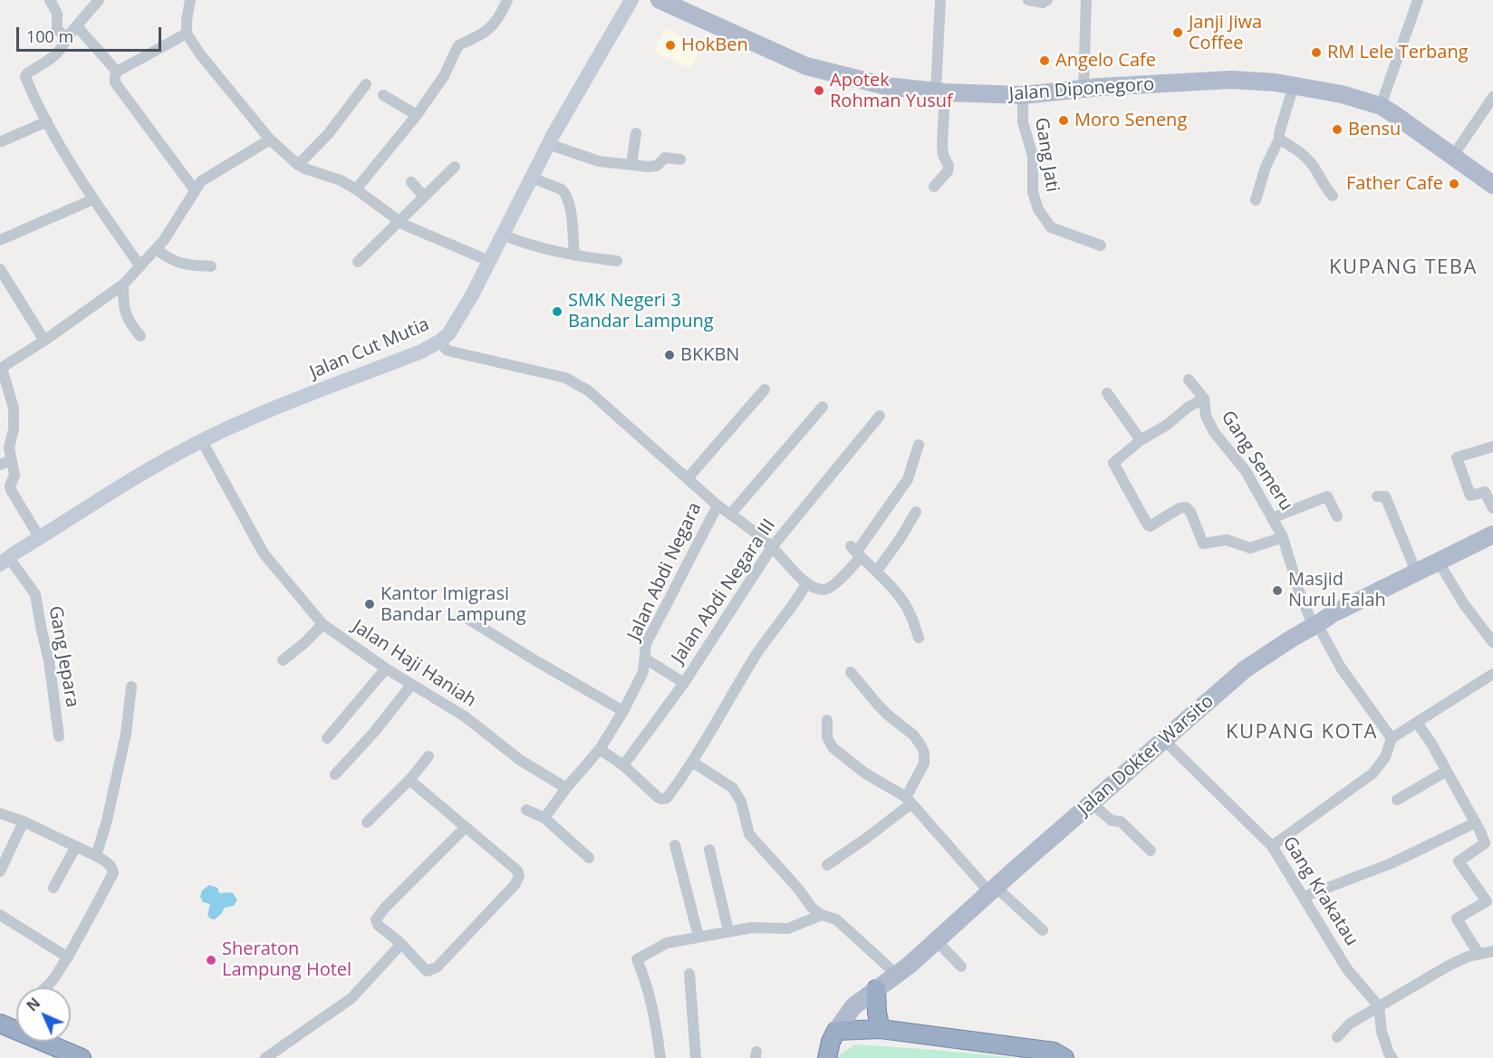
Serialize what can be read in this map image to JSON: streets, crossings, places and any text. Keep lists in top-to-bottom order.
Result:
{
  "streets": {
    "main road": ["Jalan Diponegoro", "Jalan Cut Mutia", "Jalan Dokter Warsito"],
    "street": [
      "Gang Jati",
      "Gang Semeru",
      "Jalan Abdi Negara",
      "Jalan Abdi Negara III",
      "Gang Jepara",
      "Jalan Haji Haniah",
      "Gang Krakatau"
    ]
  },
  "crossings": [
    ["Jalan Diponegoro", "Gang Jati"],
    ["Jalan Cut Mutia", "Jalan Abdi Negara"],
    ["Jalan Cut Mutia", "Gang Jepara"],
    ["Jalan Cut Mutia", "Jalan Haji Haniah"],
    ["Gang Semeru", "Jalan Dokter Warsito"],
    ["Jalan Abdi Negara", "Jalan Haji Haniah"],
    ["Jalan Dokter Warsito", "Gang Krakatau"]
  ],
  "districts": ["KUPANG TEBA", "KUPANG KOTA"],
  "places": [
    "Janji Jiwa Coffee",
    "HokBen",
    "RM Lele Terbang",
    "Angelo Cafe",
    "Apotek Rohman Yusuf",
    "Moro Seneng",
    "Bensu",
    "Father Cafe",
    "SMK Negeri 3 Bandar Lampung",
    "BKKBN",
    "Masjid Nurul Falah",
    "Kantor Imigrasi Bandar Lampung",
    "Sheraton Lampung Hotel"
  ],
  "scale_bar": "100 m",
  "north": "top left"
}
